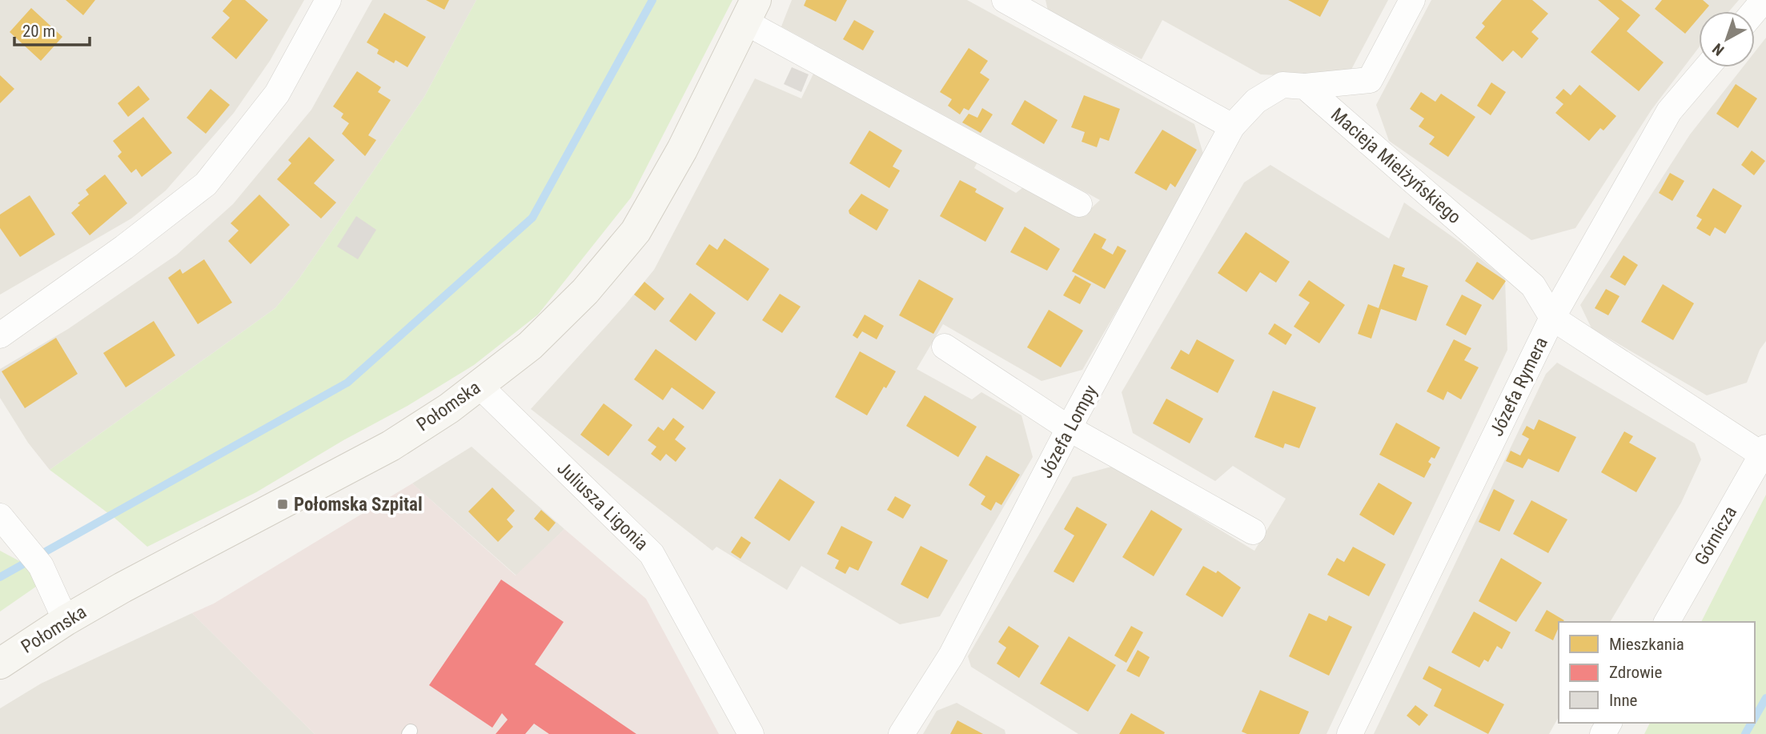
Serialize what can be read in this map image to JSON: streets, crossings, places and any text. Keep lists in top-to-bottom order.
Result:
{
  "streets": {
    "street": [
      "Macieja Mielżyńskiego",
      "Józefa Rymera",
      "Połomska",
      "Józefa Lompy",
      "Juliusza Ligonia",
      "Górnicza"
    ]
  },
  "crossings": [
    ["Macieja Mielżyńskiego", "Józefa Rymera"],
    ["Macieja Mielżyńskiego", "Górnicza"],
    ["Połomska", "Juliusza Ligonia"]
  ],
  "places": {
    "transit": ["Połomska Szpital"]
  },
  "legend": ["Mieszkania", "Zdrowie", "Inne"],
  "scale_bar": "20 m",
  "north": "bottom left"
}
